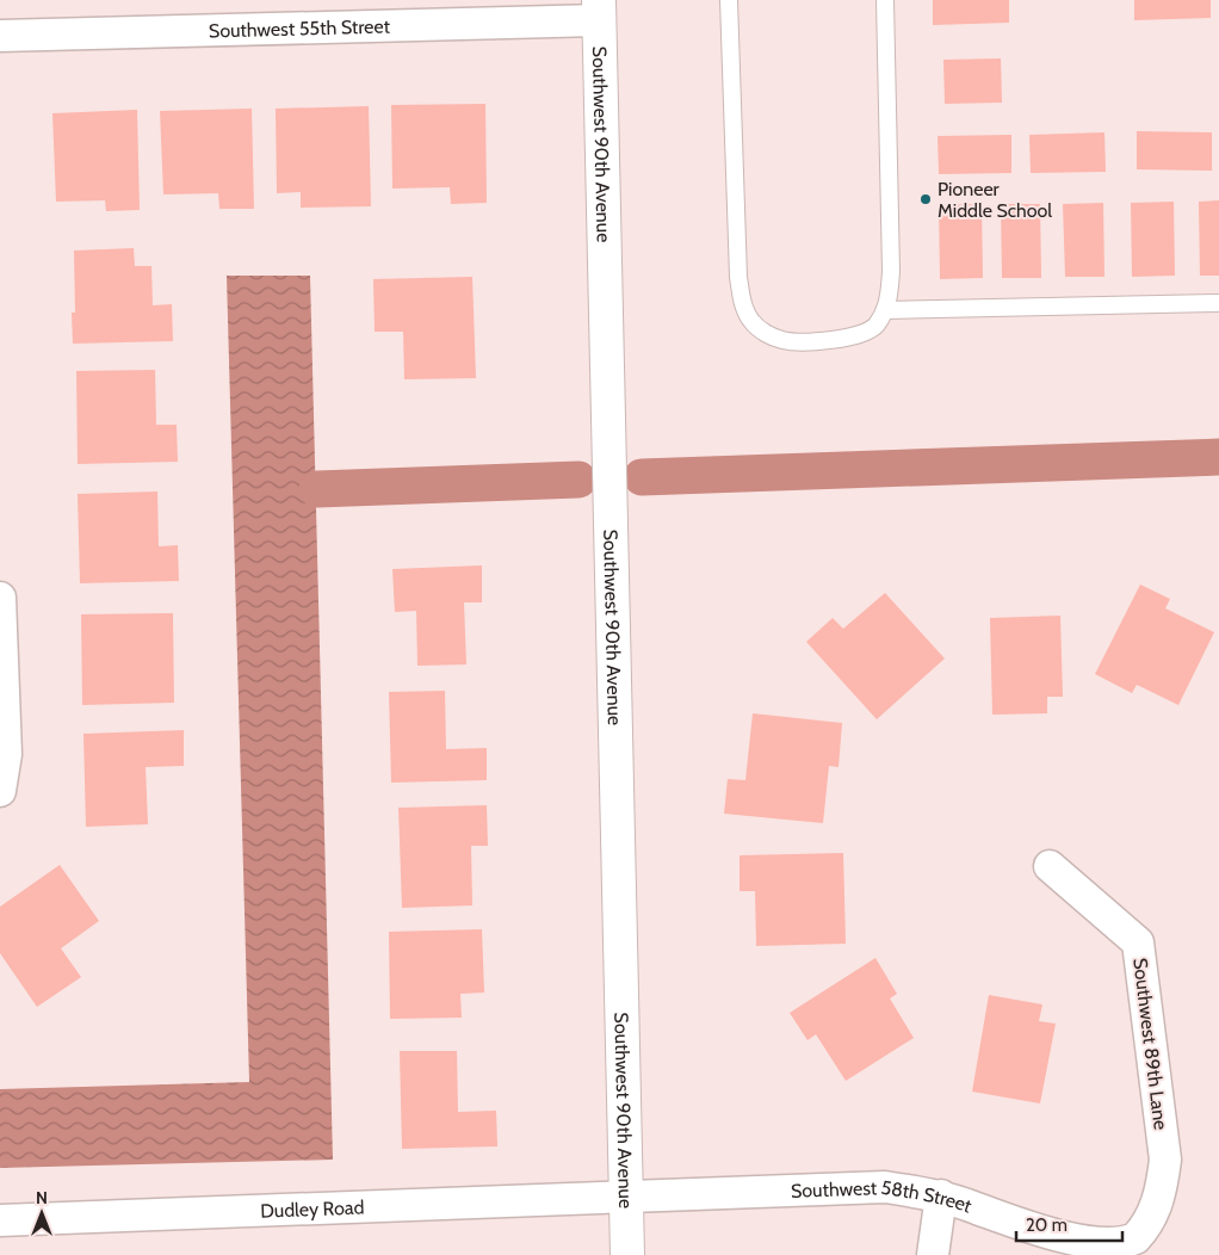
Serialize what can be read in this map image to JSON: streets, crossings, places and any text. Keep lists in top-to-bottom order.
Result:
{
  "streets": {
    "street": [
      "Southwest 55th Street",
      "Southwest 90th Avenue",
      "Southwest 89th Lane",
      "Southwest 58th Street",
      "Dudley Road"
    ]
  },
  "crossings": [
    ["Southwest 55th Street", "Southwest 90th Avenue"],
    ["Southwest 90th Avenue", "Southwest 58th Street"],
    ["Southwest 90th Avenue", "Dudley Road"],
    ["Southwest 89th Lane", "Southwest 58th Street"],
    ["Southwest 58th Street", "Dudley Road"]
  ],
  "places": ["Pioneer Middle School"],
  "scale_bar": "20 m",
  "north": "top"
}
